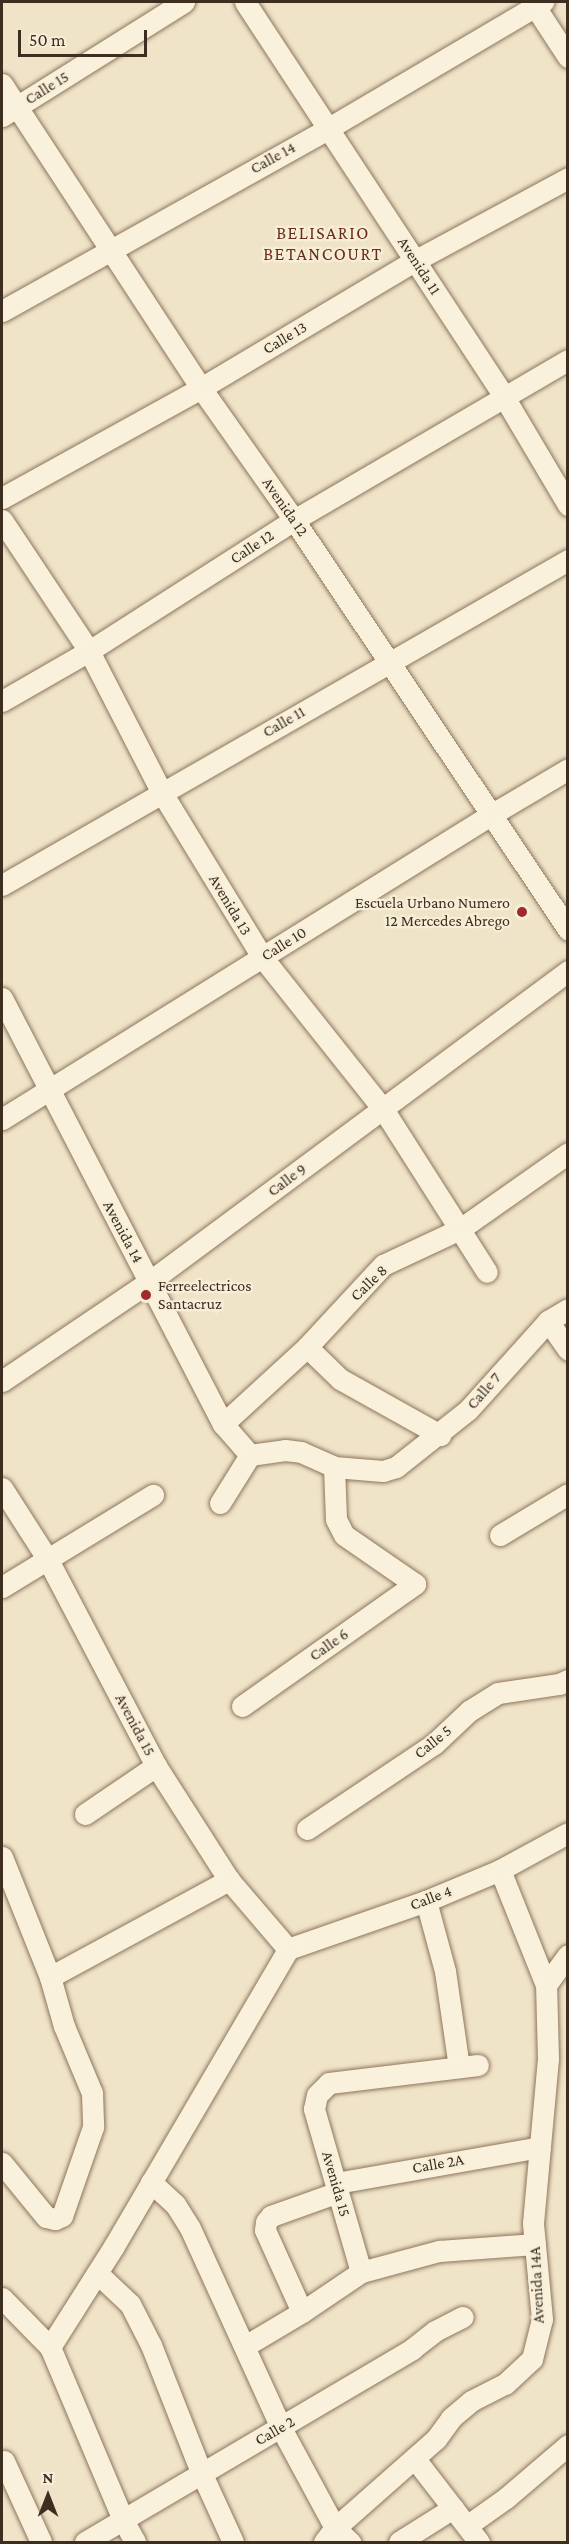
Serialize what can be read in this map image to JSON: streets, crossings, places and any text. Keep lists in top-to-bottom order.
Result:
{
  "streets": {
    "street": [
      "Calle 15",
      "Calle 14",
      "Avenida 11",
      "Calle 13",
      "Avenida 12",
      "Calle 12",
      "Calle 11",
      "Avenida 13",
      "Calle 10",
      "Calle 9",
      "Avenida 14",
      "Calle 8",
      "Calle 7",
      "Calle 6",
      "Avenida 15",
      "Calle 5",
      "Calle 4",
      "Calle 2A",
      "Avenida 14A",
      "Calle 2"
    ]
  },
  "crossings": [
    ["Calle 15", "Avenida 12"],
    ["Calle 14", "Avenida 11"],
    ["Calle 14", "Avenida 12"],
    ["Avenida 11", "Calle 13"],
    ["Avenida 11", "Calle 12"],
    ["Calle 13", "Avenida 12"],
    ["Avenida 12", "Calle 12"],
    ["Avenida 12", "Calle 11"],
    ["Avenida 12", "Calle 10"],
    ["Calle 12", "Avenida 13"],
    ["Calle 11", "Avenida 13"],
    ["Avenida 13", "Calle 10"],
    ["Avenida 13", "Calle 9"],
    ["Avenida 13", "Calle 8"],
    ["Calle 10", "Avenida 14"],
    ["Calle 9", "Avenida 14"],
    ["Avenida 14", "Calle 8"],
    ["Calle 7", "Calle 6"],
    ["Avenida 15", "Calle 4"],
    ["Avenida 15", "Calle 2A"],
    ["Calle 2A", "Avenida 14A"]
  ],
  "districts": ["BELISARIO BETANCOURT"],
  "places": ["Escuela Urbano Numero 12 Mercedes Abrego", "Ferreelectricos Santacruz"],
  "scale_bar": "50 m",
  "north": "top"
}
